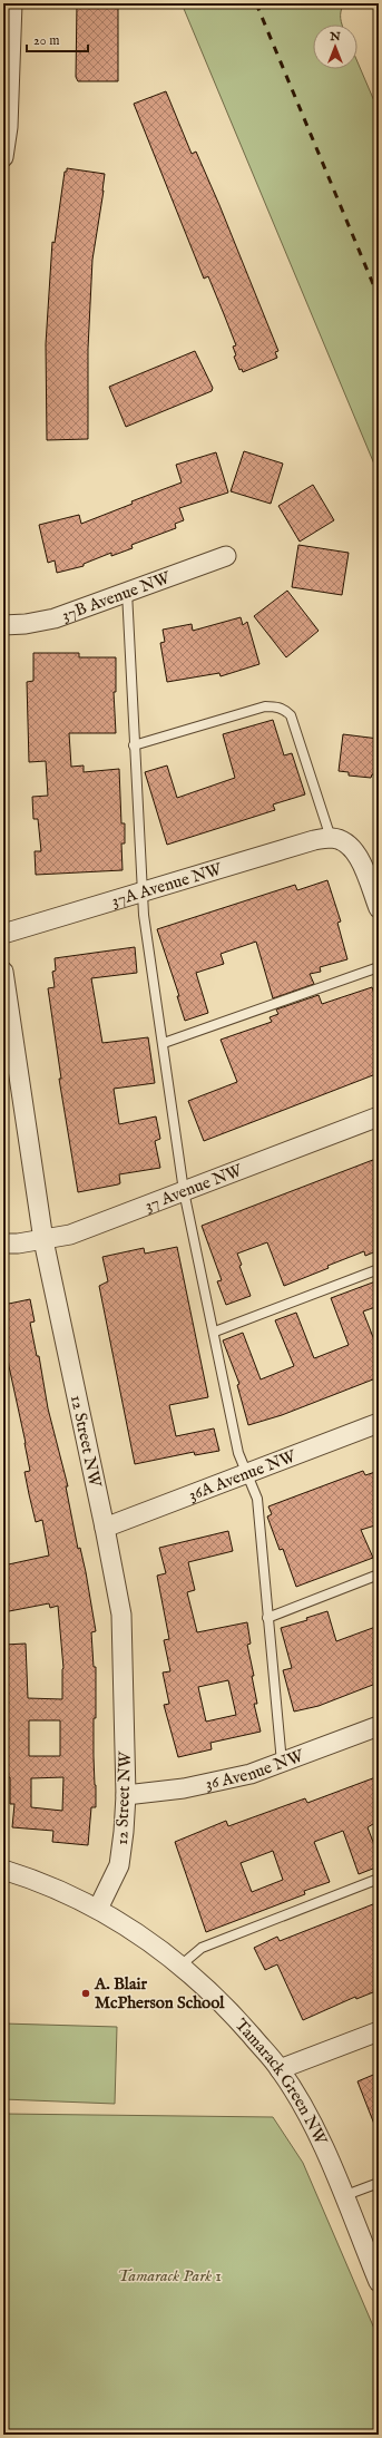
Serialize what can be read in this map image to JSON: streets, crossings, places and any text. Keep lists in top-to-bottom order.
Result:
{
  "streets": {
    "street": [
      "37B Avenue NW",
      "37A Avenue NW",
      "37 Avenue NW",
      "12 Street NW",
      "36A Avenue NW",
      "36 Avenue NW",
      "Tamarack Green NW"
    ]
  },
  "crossings": [
    ["37 Avenue NW", "12 Street NW"],
    ["12 Street NW", "36A Avenue NW"],
    ["12 Street NW", "36 Avenue NW"],
    ["12 Street NW", "Tamarack Green NW"]
  ],
  "parks": ["Tamarack Park 1"],
  "places": ["A. Blair McPherson School"],
  "scale_bar": "20 m",
  "north": "top"
}
